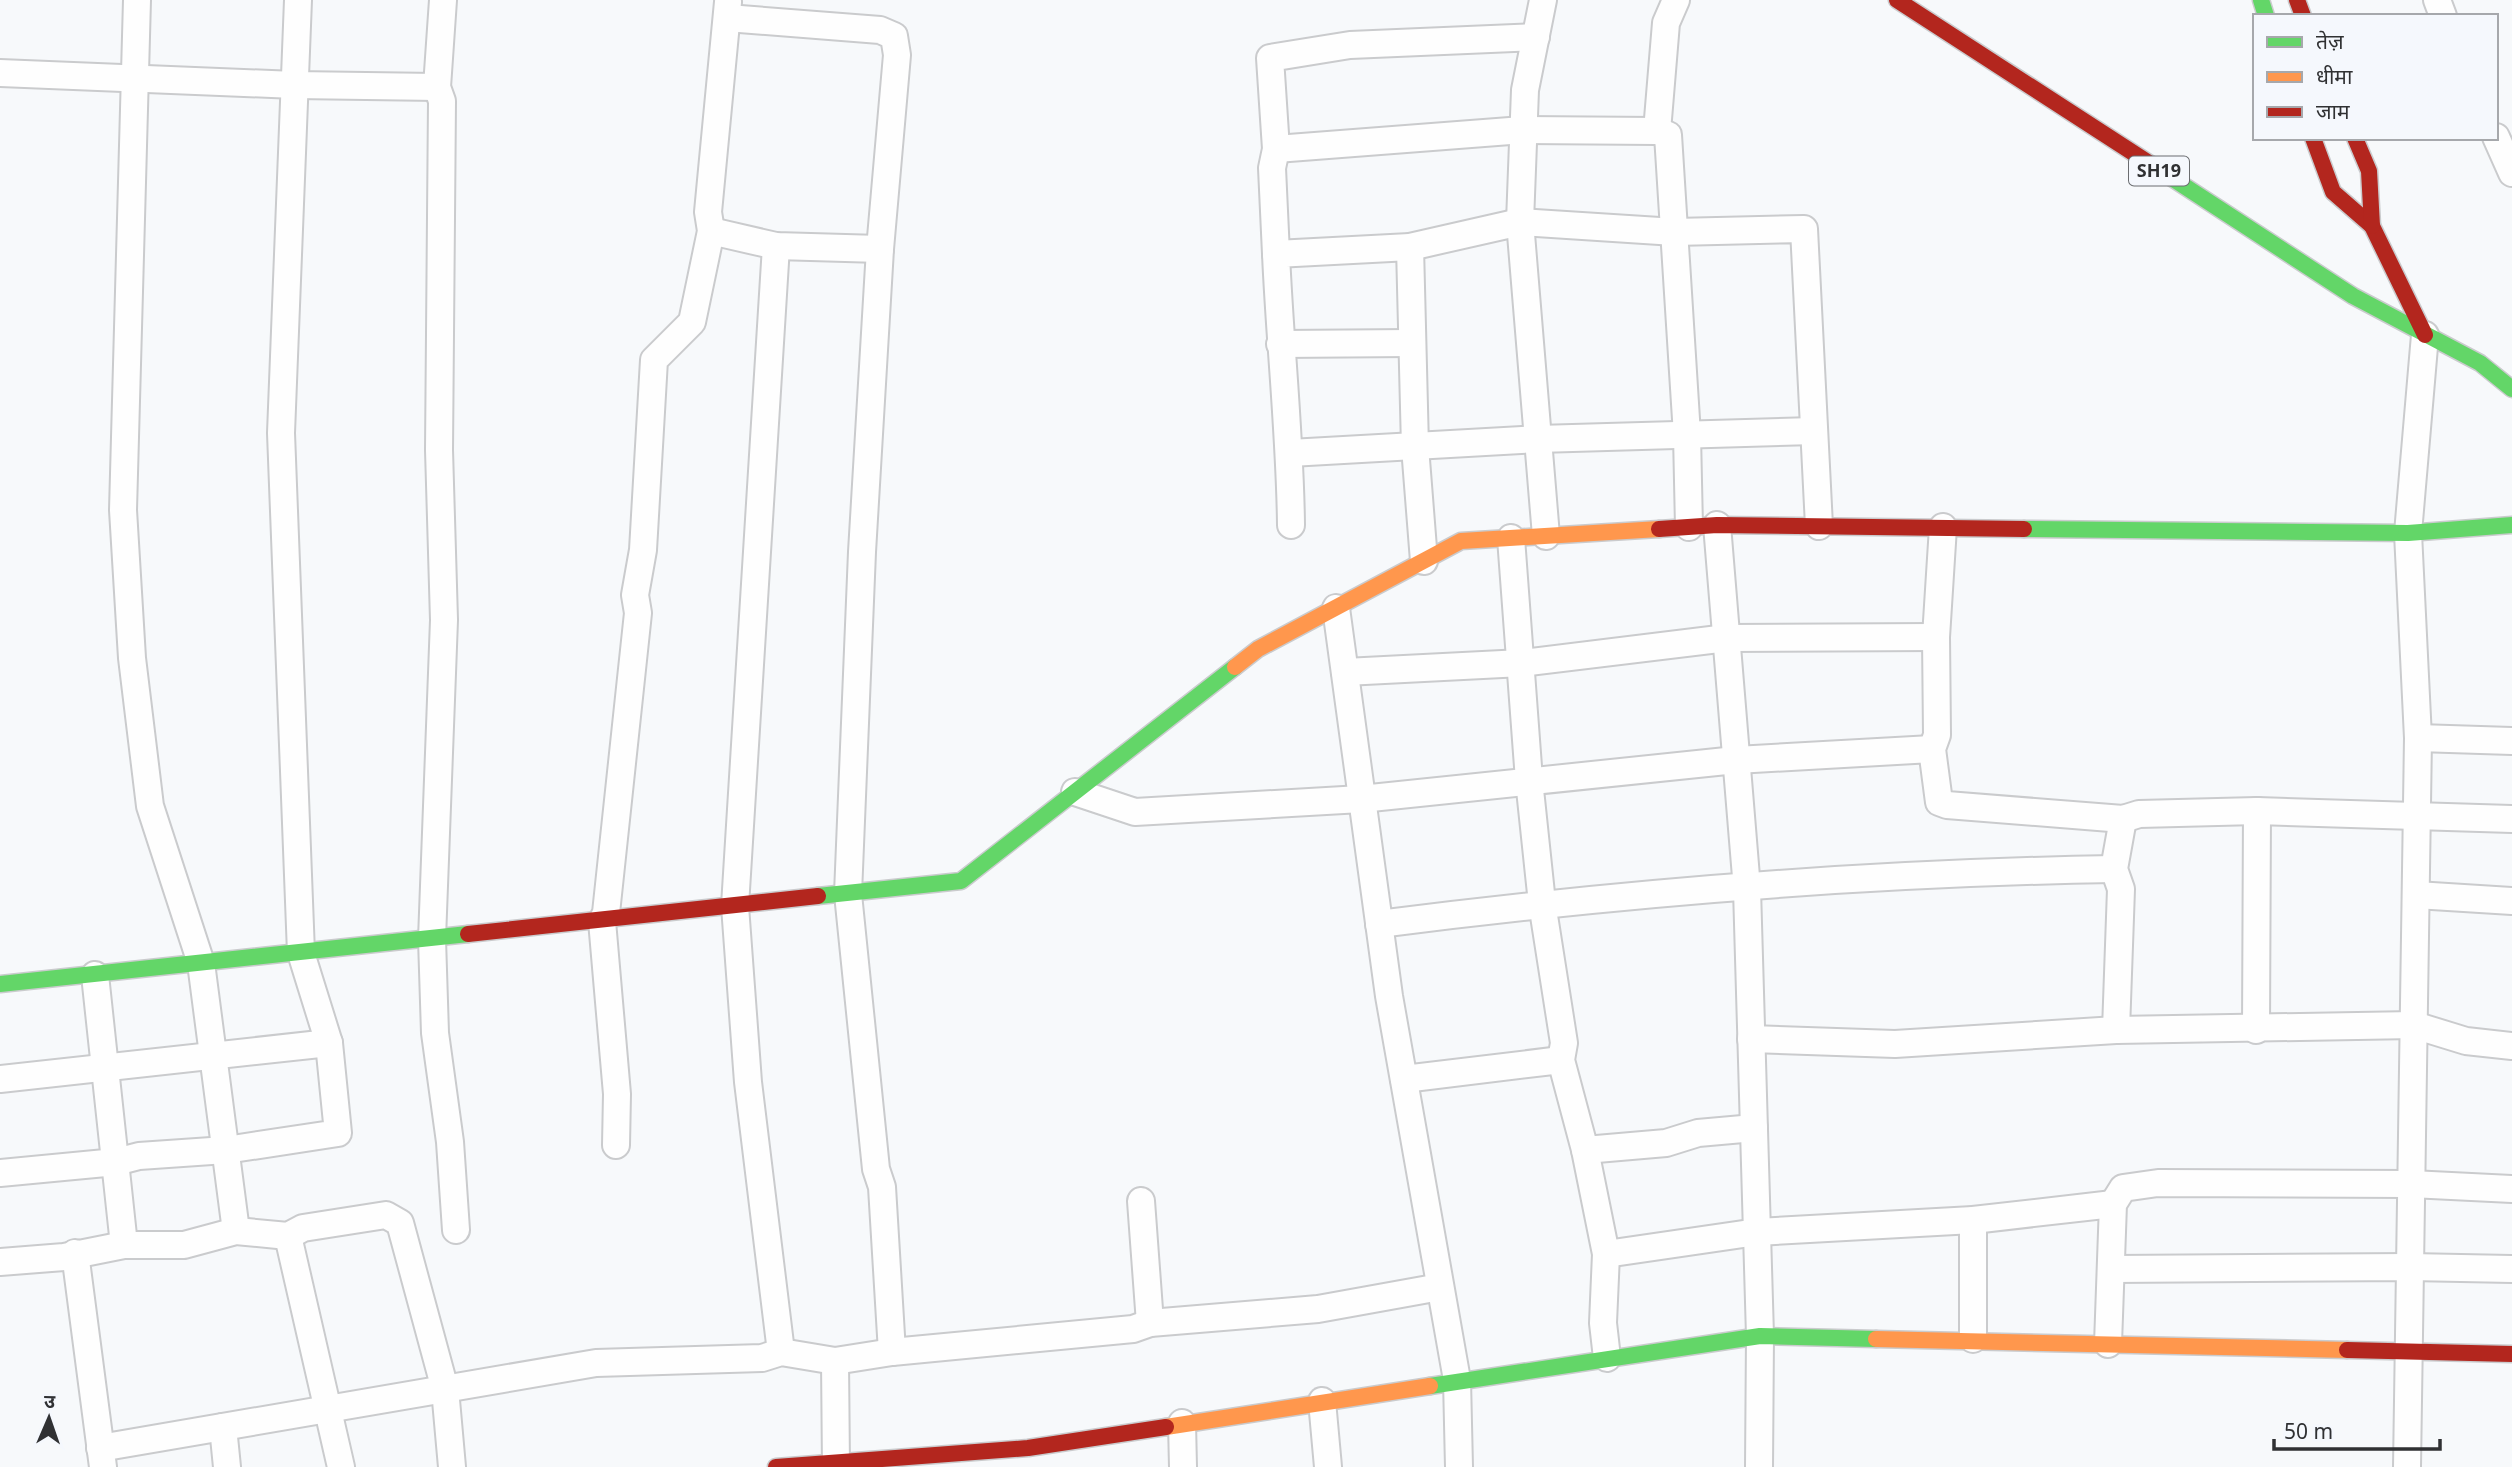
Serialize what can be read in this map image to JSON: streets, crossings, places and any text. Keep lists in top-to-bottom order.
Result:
{
  "streets": {
    "street": ["SH19"]
  },
  "legend": ["तेज़", "धीमा", "जाम"],
  "scale_bar": "50 m",
  "north": "top"
}
